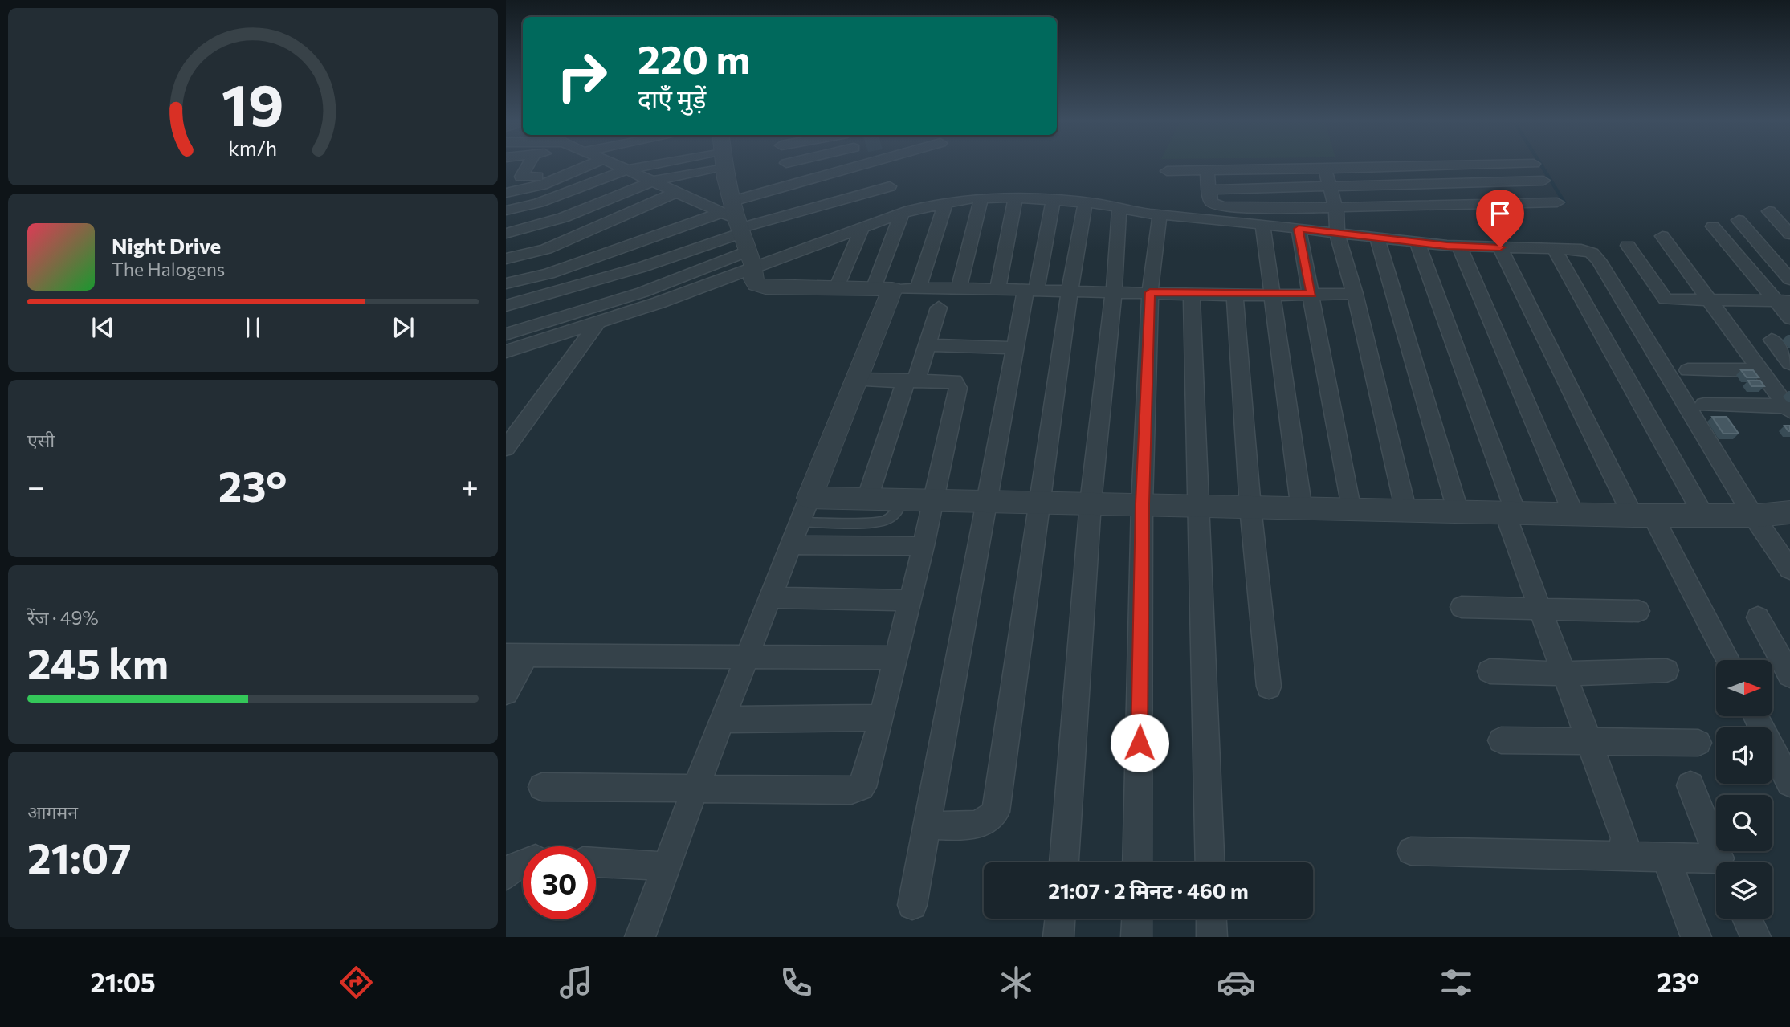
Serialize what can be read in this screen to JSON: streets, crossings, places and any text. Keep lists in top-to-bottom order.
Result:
{
  "north": "right",
  "page": {
    "turn": ["220 m", "दाएँ मुड़ें"],
    "song": ["Night Drive", "The Halogens"],
    "tile": [
      "एसी",
      ["रेंज · 49%", "245 km"],
      ["आगमन", "21:07"]
    ],
    "heat": ["−", "23°", "+"],
    "limit": "30",
    "trip": "21:07 · 2 मिनट · 460 m",
    "tabs": ["21:05", "23°"],
    "gauge": ["19", "km/h"]
  }
}
